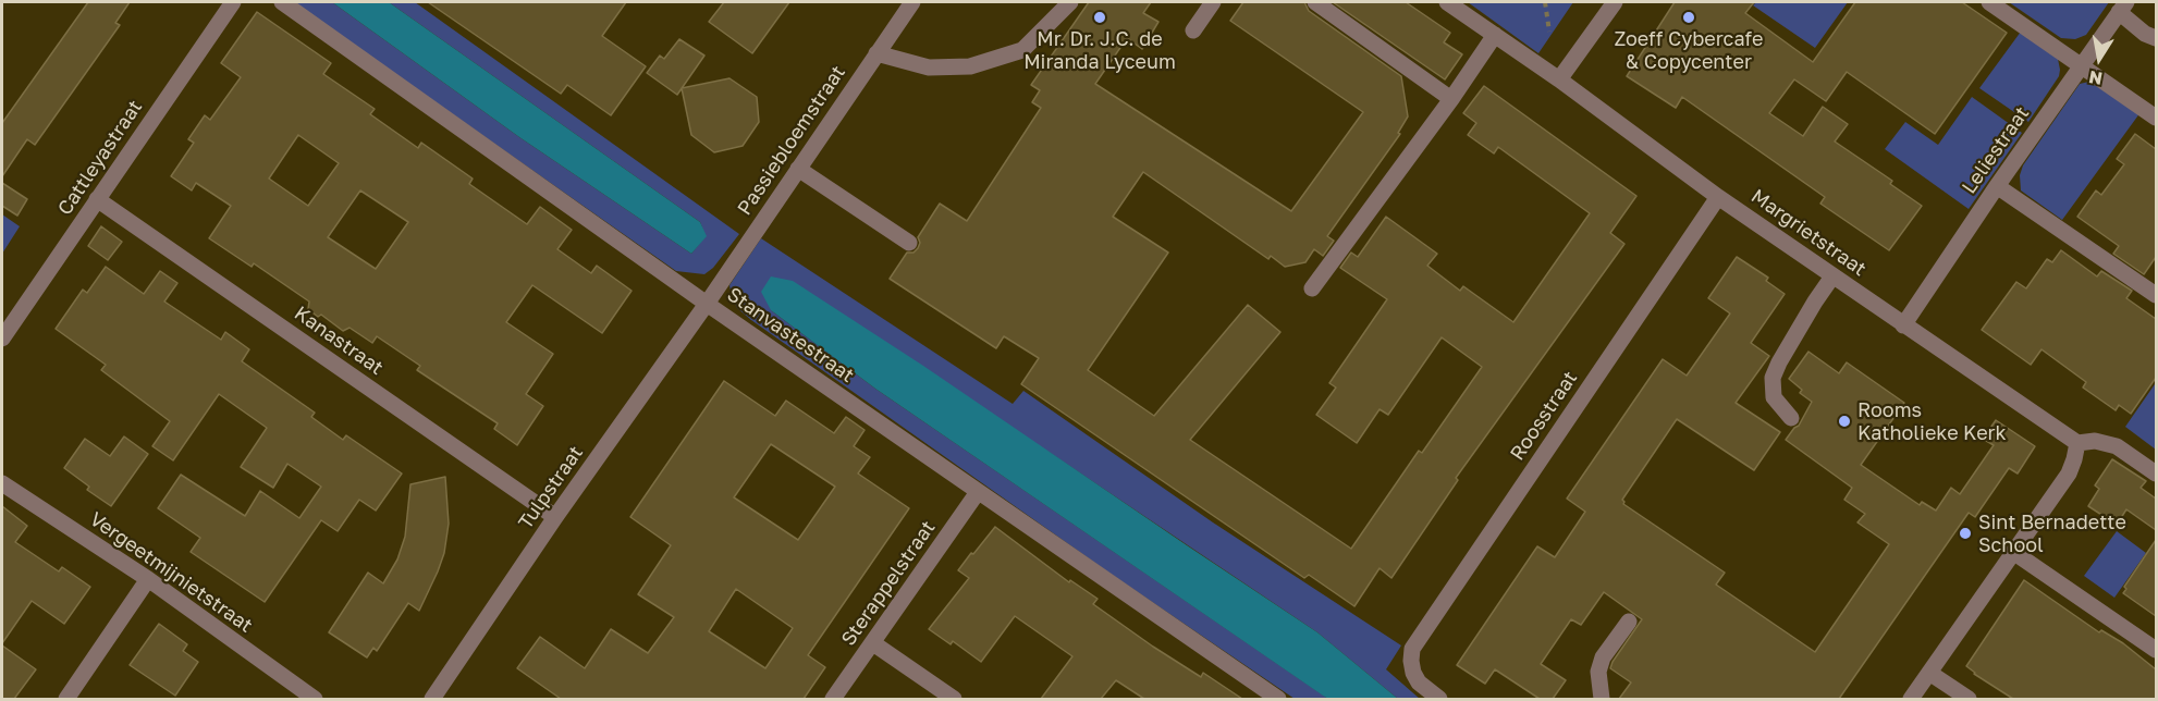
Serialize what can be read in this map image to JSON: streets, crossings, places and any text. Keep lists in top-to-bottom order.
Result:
{
  "streets": {
    "street": [
      "Passiebloemstraat",
      "Leliestraat",
      "Cattleyastraat",
      "Margrietstraat",
      "Stanvastestraat",
      "Kanastraat",
      "Roosstraat",
      "Tulpstraat",
      "Vergeetmijnietstraat",
      "Sterappelstraat"
    ]
  },
  "crossings": [
    ["Passiebloemstraat", "Stanvastestraat"],
    ["Passiebloemstraat", "Tulpstraat"],
    ["Leliestraat", "Margrietstraat"],
    ["Cattleyastraat", "Kanastraat"],
    ["Margrietstraat", "Roosstraat"],
    ["Stanvastestraat", "Tulpstraat"],
    ["Stanvastestraat", "Sterappelstraat"],
    ["Kanastraat", "Tulpstraat"]
  ],
  "places": [
    "Mr. Dr. J.C. de Miranda Lyceum",
    "Zoeff Cybercafe & Copycenter",
    "Rooms Katholieke Kerk",
    "Sint Bernadette School"
  ],
  "north": "bottom"
}
